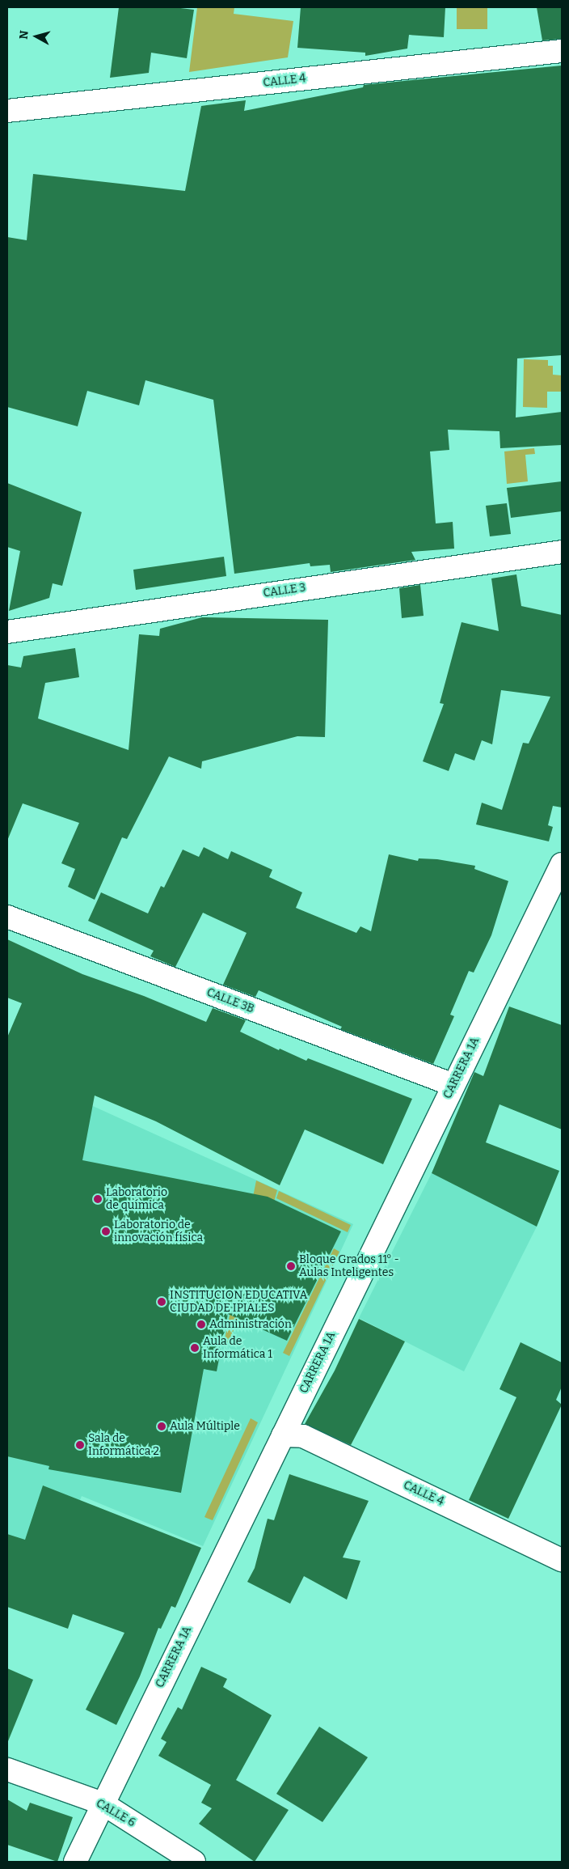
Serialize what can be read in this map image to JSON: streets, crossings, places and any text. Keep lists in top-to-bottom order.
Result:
{
  "streets": {
    "street": [
      "CALLE 4",
      "CALLE 3",
      "CALLE 3B",
      "CARRERA 1A",
      "CALLE 6"
    ]
  },
  "crossings": [
    ["CALLE 4", "CARRERA 1A"],
    ["CALLE 3B", "CARRERA 1A"],
    ["CARRERA 1A", "CALLE 6"]
  ],
  "places": [
    "Laboratorio de química",
    "Laboratorio de innovación física",
    "Bloque Grados 11° - Aulas Inteligentes",
    "INSTITUCION EDUCATIVA CIUDAD DE IPIALES",
    "Administración",
    "Aula de Informática 1",
    "Aula Múltiple",
    "Sala de Informática 2"
  ],
  "north": "left"
}
